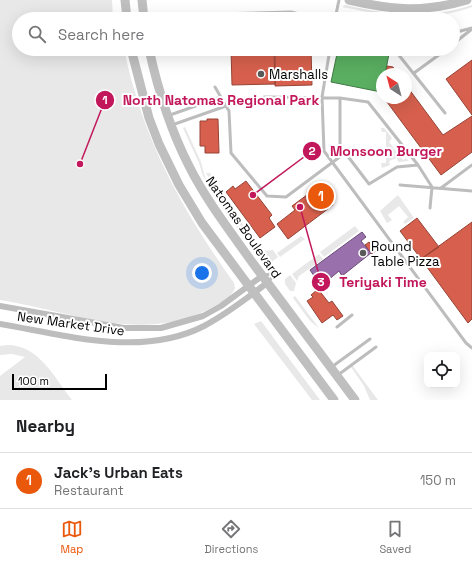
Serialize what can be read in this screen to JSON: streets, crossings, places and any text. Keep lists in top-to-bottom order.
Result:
{
  "streets": {
    "main road": ["Natomas Boulevard"],
    "street": ["New Market Drive"]
  },
  "crossings": [
    ["Natomas Boulevard", "New Market Drive"]
  ],
  "places": [
    "Marshalls",
    "North Natomas Regional Park",
    "Monsoon Burger",
    "Teriyaki Time",
    "Round Table Pizza"
  ],
  "scale_bar": "100 m",
  "north": "top left",
  "page": {
    "search": "Search here",
    "pins": "1",
    "scale": "100 m",
    "heading": "Nearby",
    "list": [
      {
        "mark": "1",
        "name": "Jack's Urban Eats",
        "note": "Restaurant",
        "value": "150 m"
      }
    ],
    "nav": ["Map", "Directions", "Saved"]
  }
}
